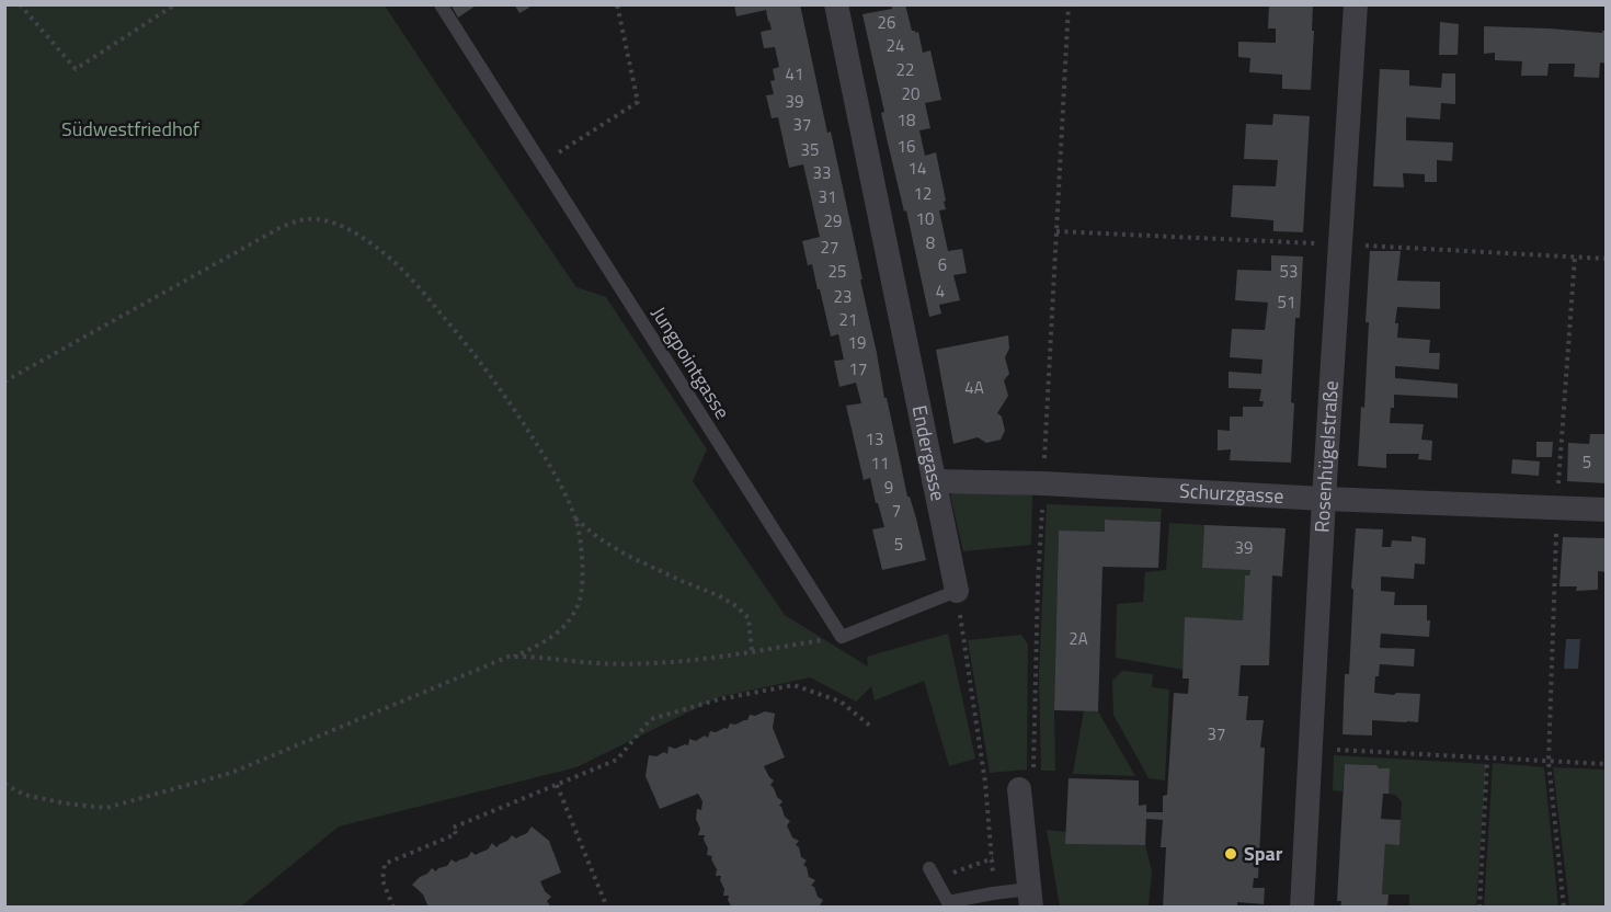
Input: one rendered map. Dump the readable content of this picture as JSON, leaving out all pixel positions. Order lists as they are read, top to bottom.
{
  "streets": {
    "street": ["Endergasse", "Rosenhügelstraße", "Schurzgasse"],
    "lane": ["Jungpointgasse"]
  },
  "crossings": [
    ["Endergasse", "Schurzgasse"],
    ["Rosenhügelstraße", "Schurzgasse"]
  ],
  "parks": ["Südwestfriedhof"],
  "places": ["Spar"],
  "house_numbers": [
    "26",
    "24",
    "22",
    "41",
    "20",
    "39",
    "18",
    "37",
    "16",
    "35",
    "14",
    "33",
    "12",
    "31",
    "10",
    "29",
    "8",
    "27",
    "6",
    "25",
    "53",
    "4",
    "23",
    "51",
    "21",
    "19",
    "17",
    "4A",
    "13",
    "5",
    "11",
    "9",
    "7",
    "5",
    "39",
    "2A",
    "37"
  ]
}
